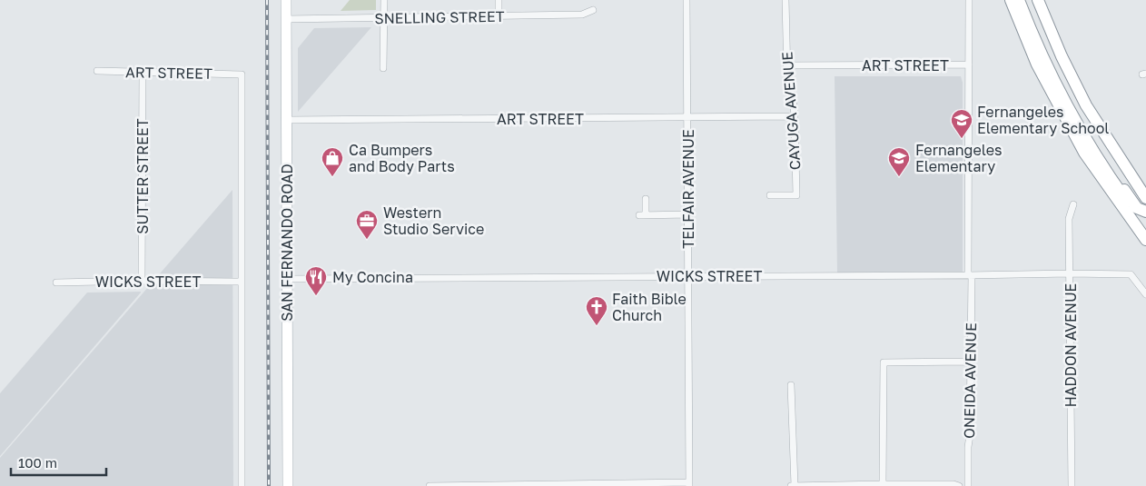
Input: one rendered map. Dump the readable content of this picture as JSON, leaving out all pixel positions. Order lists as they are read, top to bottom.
{
  "streets": {
    "main road": ["SAN FERNANDO ROAD"],
    "street": [
      "SNELLING STREET",
      "ART STREET",
      "CAYUGA AVENUE",
      "SUTTER STREET",
      "TELFAIR AVENUE",
      "WICKS STREET",
      "HADDON AVENUE",
      "ONEIDA AVENUE"
    ]
  },
  "crossings": [
    ["SNELLING STREET", "SAN FERNANDO ROAD"],
    ["ART STREET", "CAYUGA AVENUE"],
    ["ART STREET", "SUTTER STREET"],
    ["ART STREET", "TELFAIR AVENUE"],
    ["ART STREET", "SAN FERNANDO ROAD"],
    ["ART STREET", "WICKS STREET"],
    ["ART STREET", "ONEIDA AVENUE"],
    ["SUTTER STREET", "WICKS STREET"],
    ["TELFAIR AVENUE", "WICKS STREET"],
    ["SAN FERNANDO ROAD", "WICKS STREET"],
    ["WICKS STREET", "HADDON AVENUE"],
    ["WICKS STREET", "ONEIDA AVENUE"]
  ],
  "places": {
    "school or university": ["Fernangeles Elementary School", "Fernangeles Elementary"],
    "shop": ["Ca Bumpers and Body Parts"],
    "office": ["Western Studio Service"],
    "restaurant": ["My Concina"],
    "church": ["Faith Bible Church"]
  },
  "scale_bar": "100 m"
}
